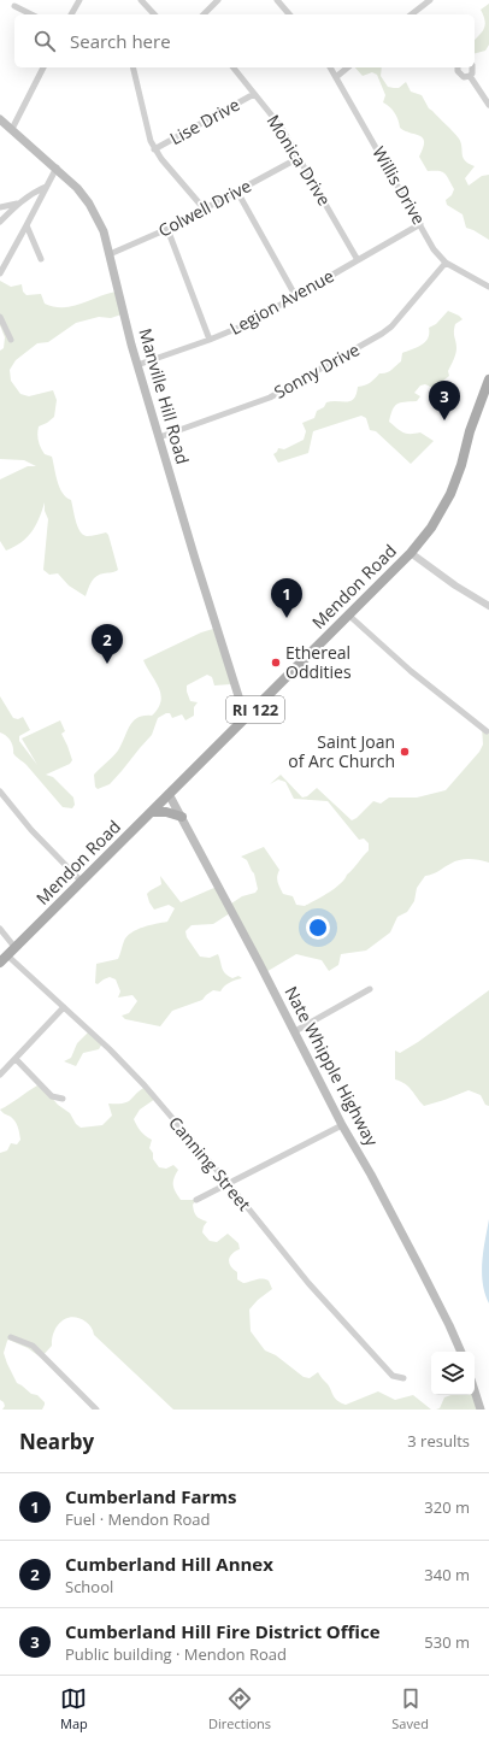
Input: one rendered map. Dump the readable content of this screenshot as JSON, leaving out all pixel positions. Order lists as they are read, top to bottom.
{
  "streets": {
    "main road": [
      "Manville Hill Road",
      "Mendon Road",
      "RI 122",
      "Nate Whipple Highway"
    ],
    "street": [
      "Lise Drive",
      "Monica Drive",
      "Willis Drive",
      "Colwell Drive",
      "Legion Avenue",
      "Sonny Drive",
      "Canning Street"
    ]
  },
  "crossings": [
    ["Lise Drive", "Monica Drive"],
    ["Monica Drive", "Colwell Drive"],
    ["Monica Drive", "Legion Avenue"],
    ["Willis Drive", "Legion Avenue"],
    ["Willis Drive", "Sonny Drive"],
    ["Colwell Drive", "Manville Hill Road"],
    ["Legion Avenue", "Manville Hill Road"],
    ["Sonny Drive", "Manville Hill Road"],
    ["Manville Hill Road", "Mendon Road"],
    ["Mendon Road", "Nate Whipple Highway"],
    ["Mendon Road", "Canning Street"]
  ],
  "places": ["Ethereal Oddities", "Saint Joan of Arc Church"],
  "page": {
    "search": "Search here",
    "pins": ["3", "1", "2"],
    "heading": ["Nearby", "3 results"],
    "list": [
      {
        "mark": "1",
        "name": "Cumberland Farms",
        "note": "Fuel · Mendon Road",
        "value": "320 m"
      },
      {
        "mark": "2",
        "name": "Cumberland Hill Annex",
        "note": "School",
        "value": "340 m"
      },
      {
        "mark": "3",
        "name": "Cumberland Hill Fire District Office",
        "note": "Public building · Mendon Road",
        "value": "530 m"
      }
    ],
    "nav": ["Map", "Directions", "Saved"]
  }
}
